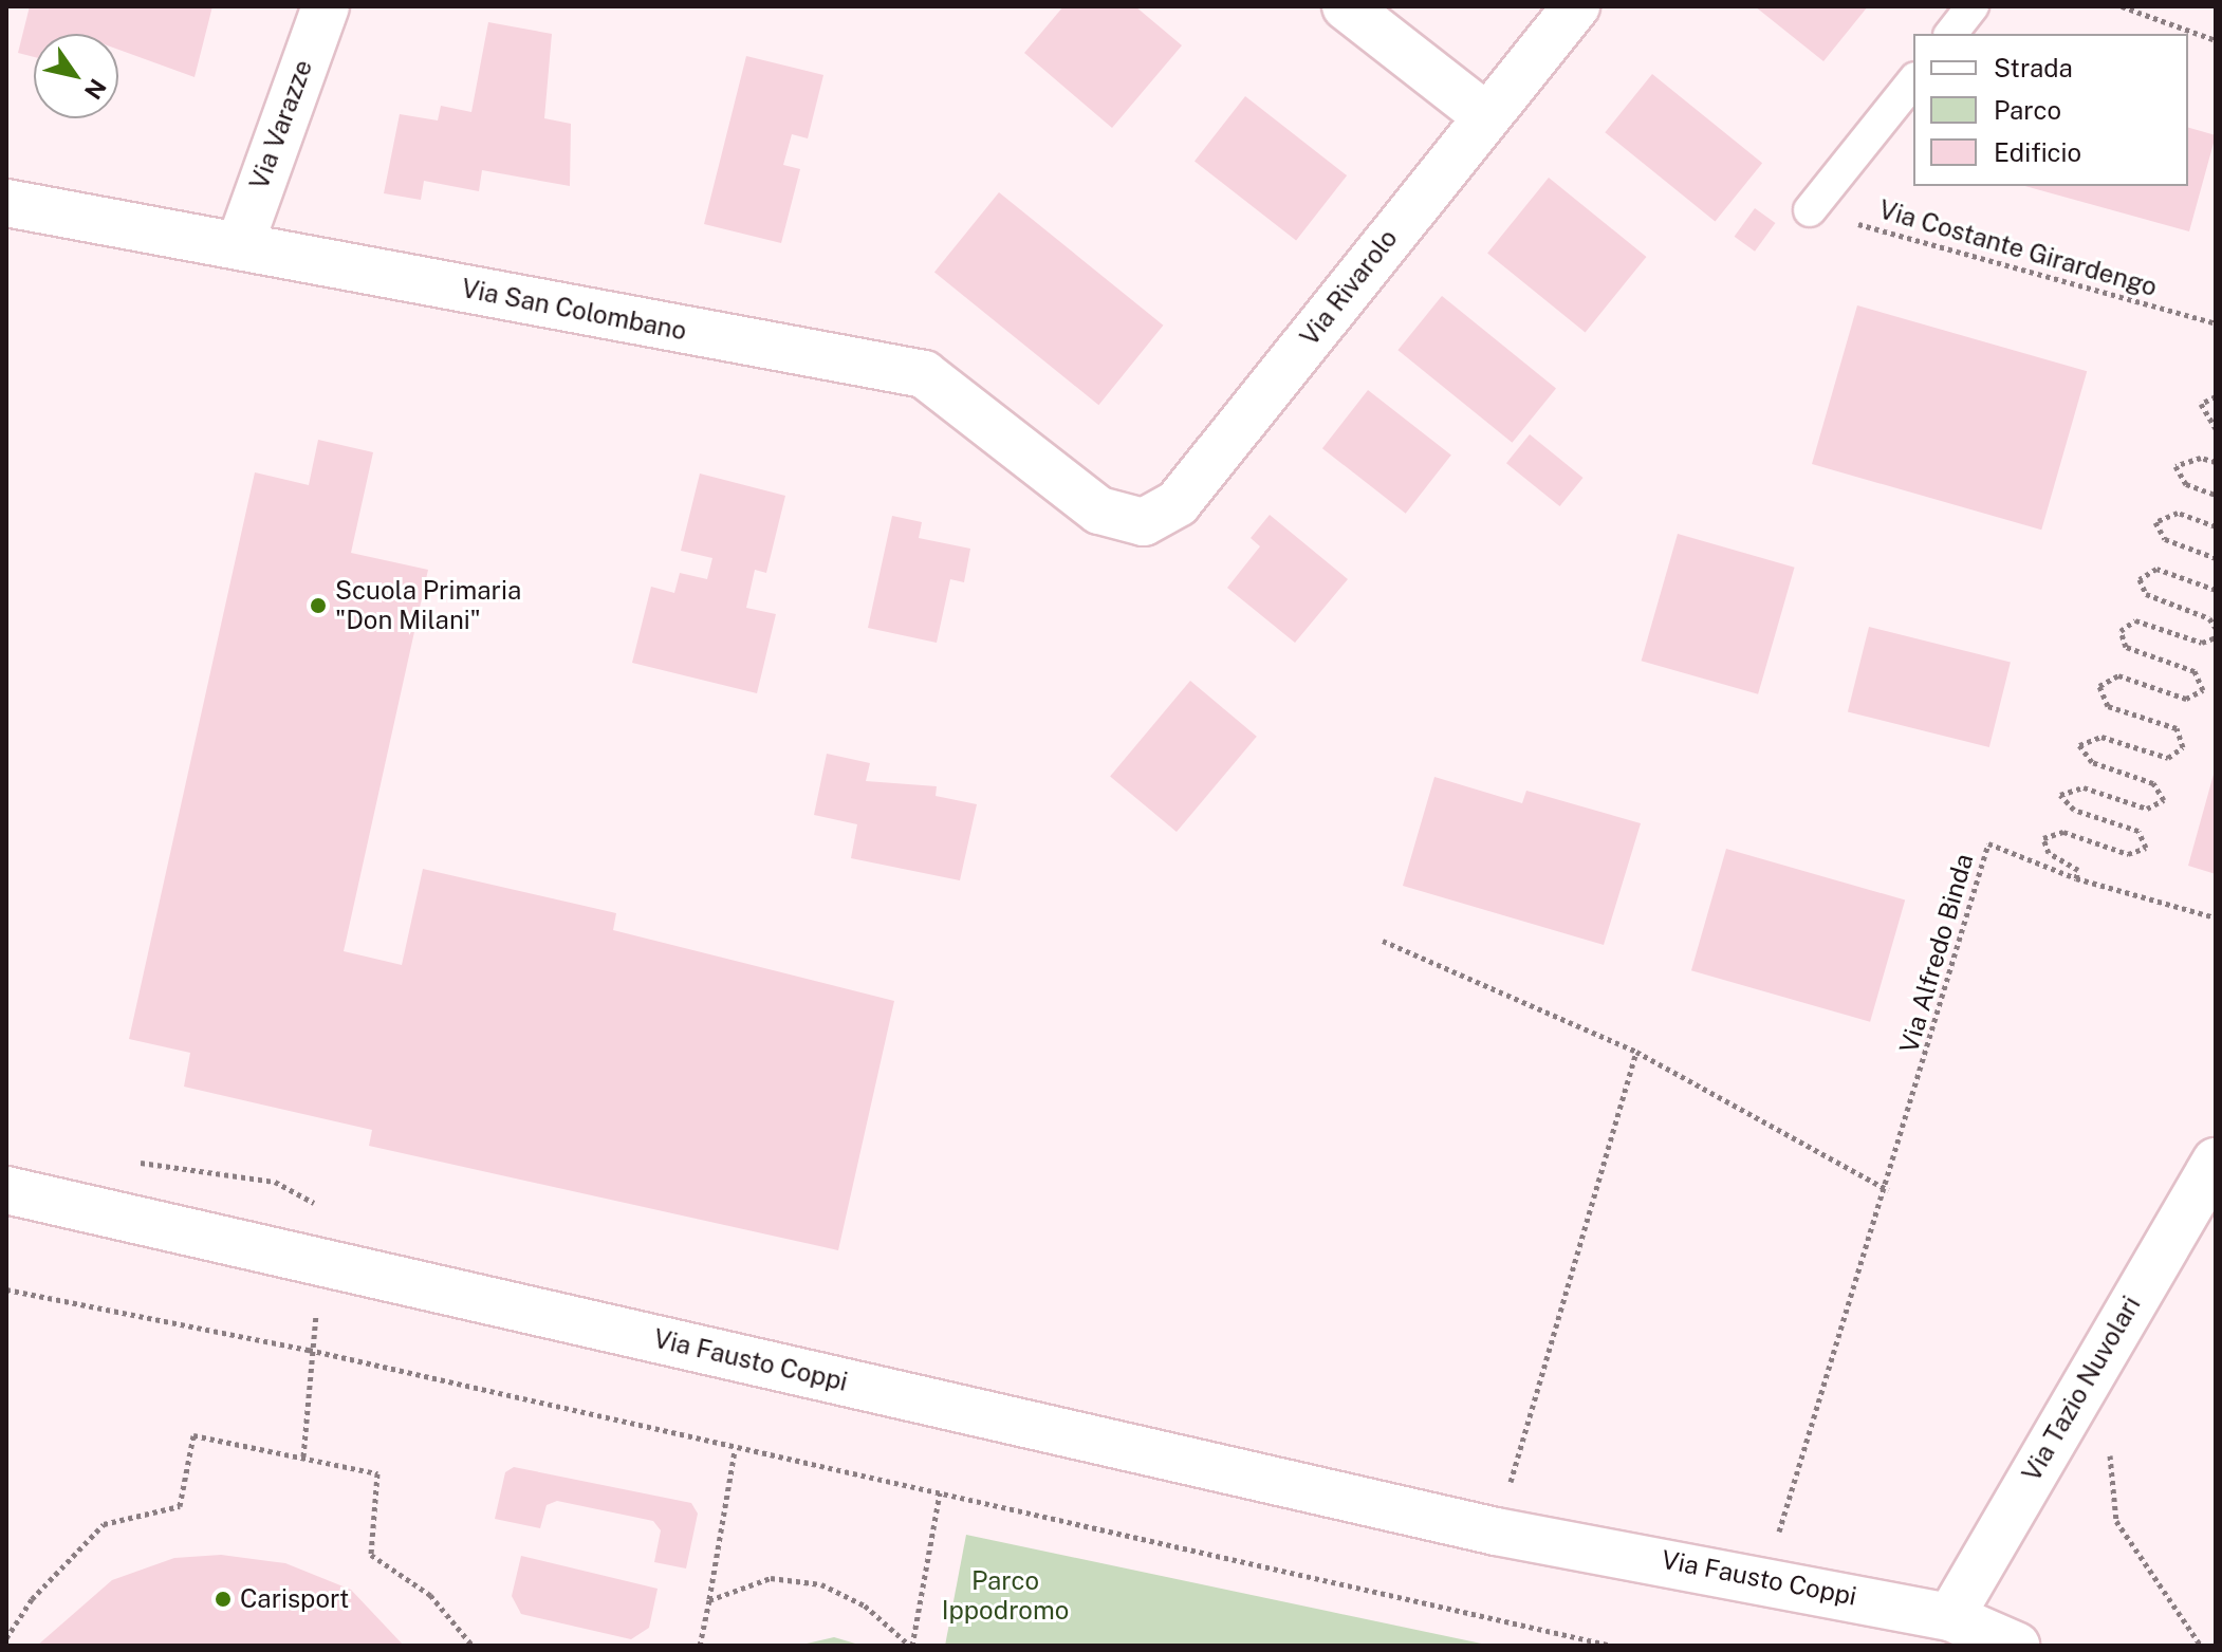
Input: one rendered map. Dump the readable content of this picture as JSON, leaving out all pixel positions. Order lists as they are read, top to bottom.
{
  "streets": {
    "street": [
      "Via Varazze",
      "Via Rivarolo",
      "Via San Colombano",
      "Via Fausto Coppi",
      "Via Tazio Nuvolari"
    ],
    "path": ["Via Costante Girardengo", "Via Alfredo Binda"]
  },
  "crossings": [
    ["Via Varazze", "Via San Colombano"],
    ["Via Rivarolo", "Via San Colombano"],
    ["Via Fausto Coppi", "Via Tazio Nuvolari"]
  ],
  "parks": ["Parco Ippodromo"],
  "places": ["Scuola Primaria \"Don Milani\"", "Carisport"],
  "legend": ["Strada", "Parco", "Edificio"],
  "north": "bottom right"
}
